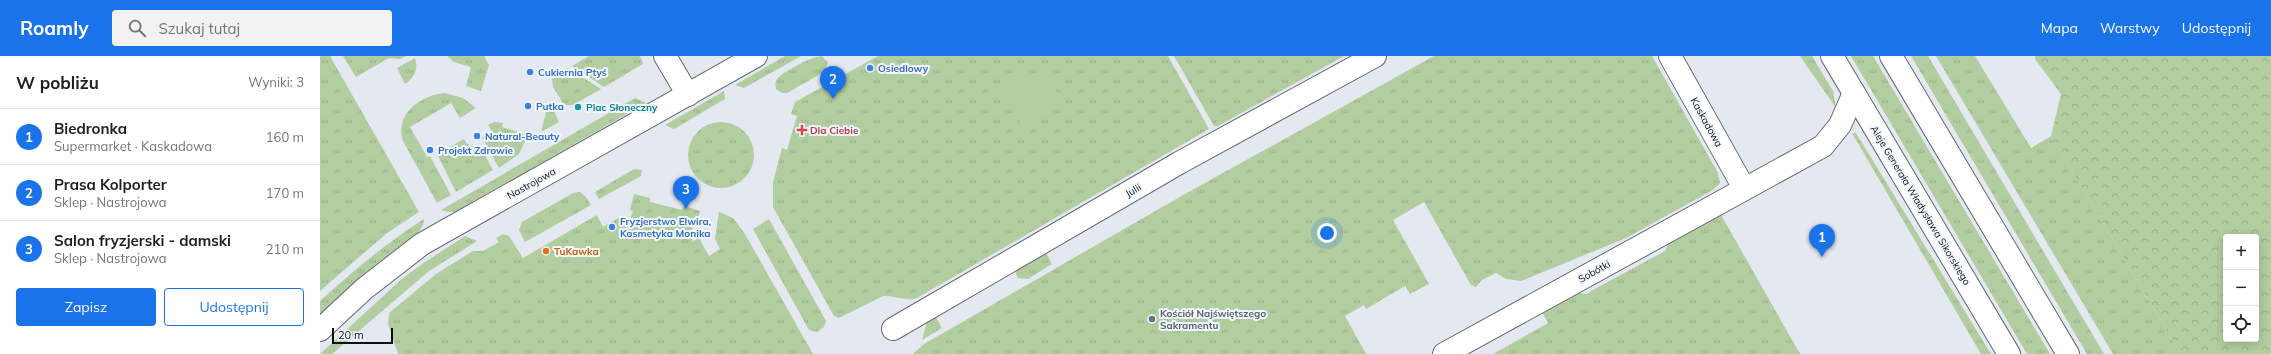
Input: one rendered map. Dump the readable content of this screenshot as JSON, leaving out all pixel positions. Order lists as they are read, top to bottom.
{
  "streets": {
    "street": [
      "Kaskadowa",
      "Nastrojowa",
      "Julii",
      "Aleje Generała Władysława Sikorskiego",
      "Sobótki"
    ]
  },
  "crossings": [
    ["Kaskadowa", "Sobótki"],
    ["Aleje Generała Władysława Sikorskiego", "Sobótki"]
  ],
  "places": {
    "other": [
      "Osiedlowy",
      "Cukiernia Ptyś",
      "Putka",
      "Plac Słoneczny",
      "Natural-Beauty",
      "Projekt Zdrowie",
      "Fryzjerstwo Elwira, Kosmetyka Monika",
      "TuKawka",
      "Kościół Najświętszego Sakramentu"
    ],
    "health": ["Dla Ciebie"]
  },
  "scale_bar": "20 m",
  "page": {
    "header": "Roamly",
    "search": "Szukaj tutaj",
    "nav": ["Mapa", "Warstwy", "Udostępnij"],
    "heading": ["W pobliżu", "Wyniki: 3"],
    "pins": ["2", "3", "1"],
    "list": [
      {
        "mark": "1",
        "name": "Biedronka",
        "note": "Supermarket · Kaskadowa",
        "value": "160 m"
      },
      {
        "mark": "2",
        "name": "Prasa Kolporter",
        "note": "Sklep · Nastrojowa",
        "value": "170 m"
      },
      {
        "mark": "3",
        "name": "Salon fryzjerski - damski",
        "note": "Sklep · Nastrojowa",
        "value": "210 m"
      }
    ],
    "map_buttons": ["+", "−"],
    "buttons": ["Zapisz", "Udostępnij"],
    "scale": "20 m"
  }
}
